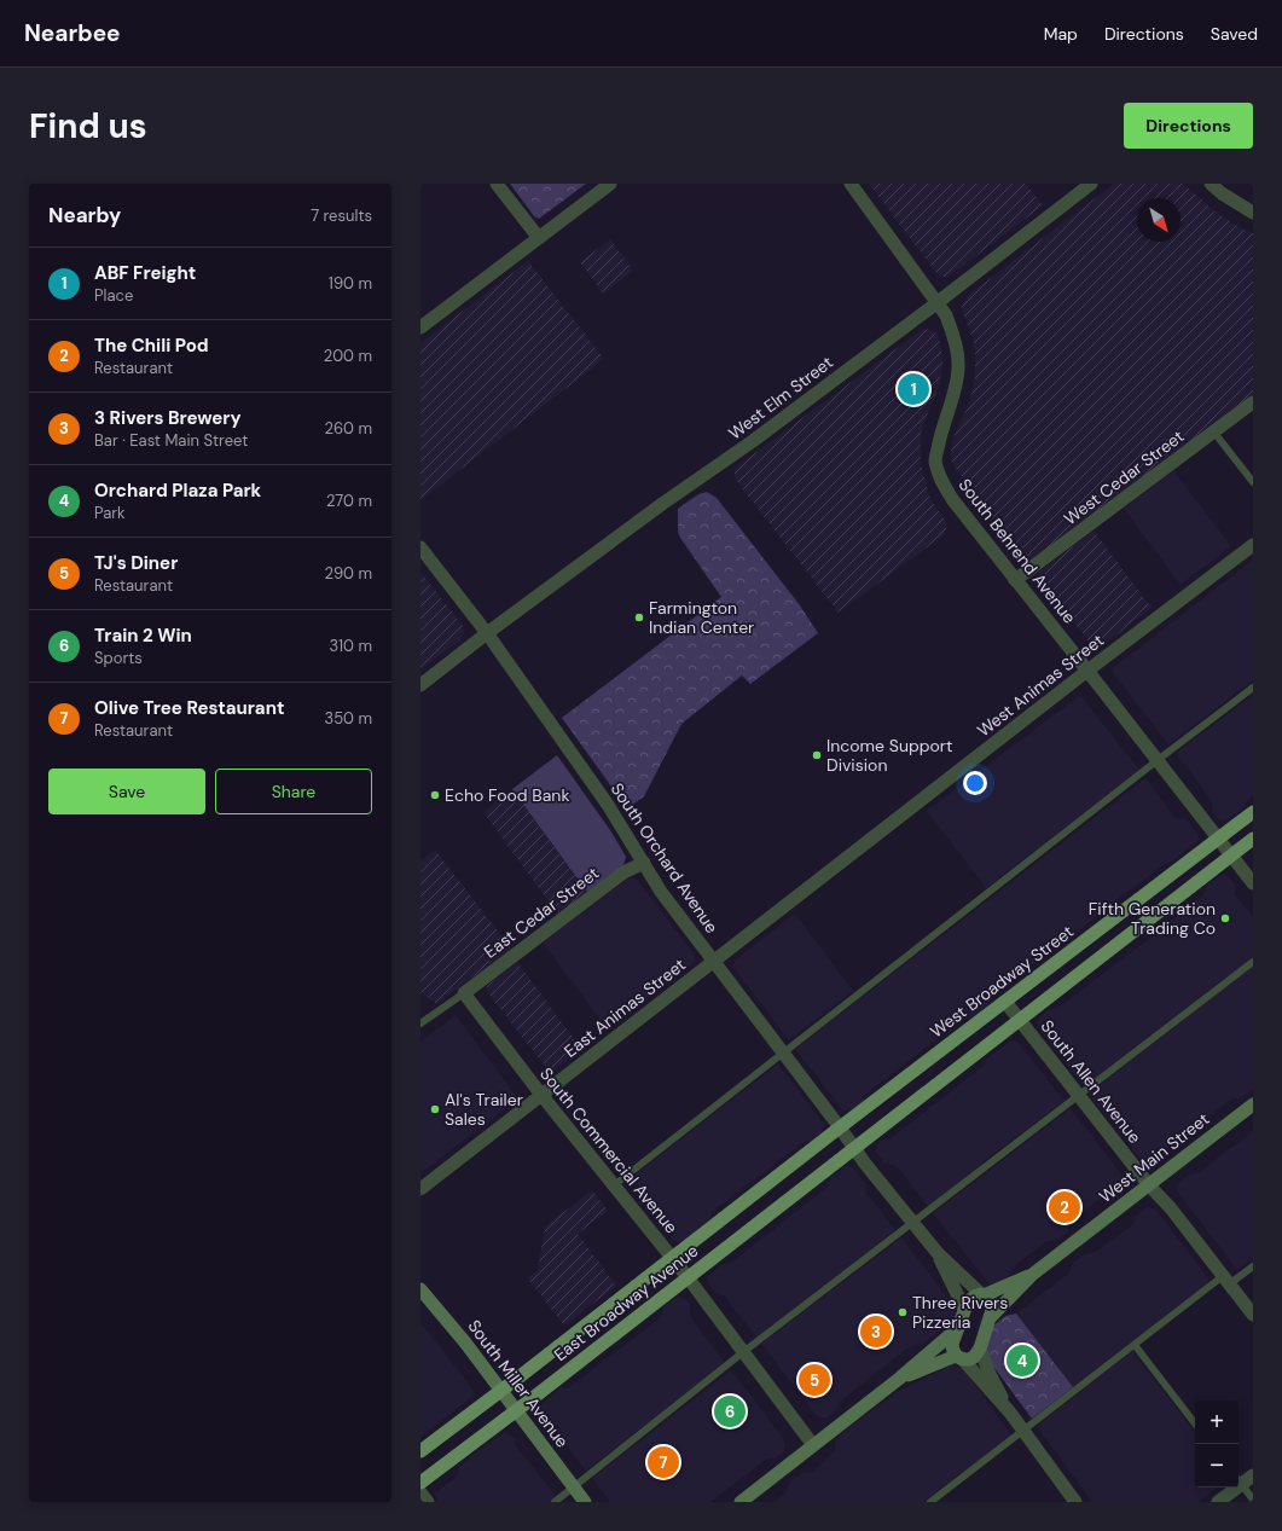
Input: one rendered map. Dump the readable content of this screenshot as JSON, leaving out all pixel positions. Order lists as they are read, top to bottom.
{
  "streets": {
    "main road": [
      "West Broadway Street",
      "West Main Street",
      "East Broadway Avenue",
      "South Miller Avenue"
    ],
    "street": [
      "West Elm Street",
      "West Cedar Street",
      "South Behrend Avenue",
      "West Animas Street",
      "South Orchard Avenue",
      "East Cedar Street",
      "East Animas Street",
      "South Allen Avenue",
      "South Commercial Avenue"
    ]
  },
  "crossings": [
    ["West Elm Street", "South Behrend Avenue"],
    ["West Elm Street", "South Orchard Avenue"],
    ["West Cedar Street", "South Behrend Avenue"],
    ["South Behrend Avenue", "West Animas Street"],
    ["South Behrend Avenue", "West Broadway Street"],
    ["West Animas Street", "South Orchard Avenue"],
    ["West Animas Street", "East Animas Street"],
    ["South Orchard Avenue", "East Cedar Street"],
    ["South Orchard Avenue", "West Broadway Street"],
    ["South Orchard Avenue", "East Animas Street"],
    ["South Orchard Avenue", "West Main Street"],
    ["South Orchard Avenue", "East Broadway Avenue"],
    ["East Cedar Street", "South Commercial Avenue"],
    ["West Broadway Street", "South Allen Avenue"],
    ["West Broadway Street", "East Broadway Avenue"],
    ["East Animas Street", "South Commercial Avenue"],
    ["South Allen Avenue", "West Main Street"],
    ["South Commercial Avenue", "East Broadway Avenue"],
    ["East Broadway Avenue", "South Miller Avenue"]
  ],
  "places": [
    "Farmington Indian Center",
    "Income Support Division",
    "Echo Food Bank",
    "Fifth Generation Trading Co",
    "Al's Trailer Sales",
    "Three Rivers Pizzeria"
  ],
  "north": "bottom right",
  "page": {
    "header": "Nearbee",
    "nav": ["Map", "Directions", "Saved"],
    "buttons": [
      "Directions",
      ["Save", "Share"]
    ],
    "title": "Find us",
    "heading": ["Nearby", "7 results"],
    "list": [
      {
        "mark": "1",
        "name": "ABF Freight",
        "note": "Place",
        "value": "190 m"
      },
      {
        "mark": "2",
        "name": "The Chili Pod",
        "note": "Restaurant",
        "value": "200 m"
      },
      {
        "mark": "3",
        "name": "3 Rivers Brewery",
        "note": "Bar · East Main Street",
        "value": "260 m"
      },
      {
        "mark": "4",
        "name": "Orchard Plaza Park",
        "note": "Park",
        "value": "270 m"
      },
      {
        "mark": "5",
        "name": "TJ's Diner",
        "note": "Restaurant",
        "value": "290 m"
      },
      {
        "mark": "6",
        "name": "Train 2 Win",
        "note": "Sports",
        "value": "310 m"
      },
      {
        "mark": "7",
        "name": "Olive Tree Restaurant",
        "note": "Restaurant",
        "value": "350 m"
      }
    ],
    "pins": [
      "1",
      "2",
      "3",
      "4",
      "5",
      "6",
      "7"
    ],
    "map_buttons": ["+", "−"]
  }
}
